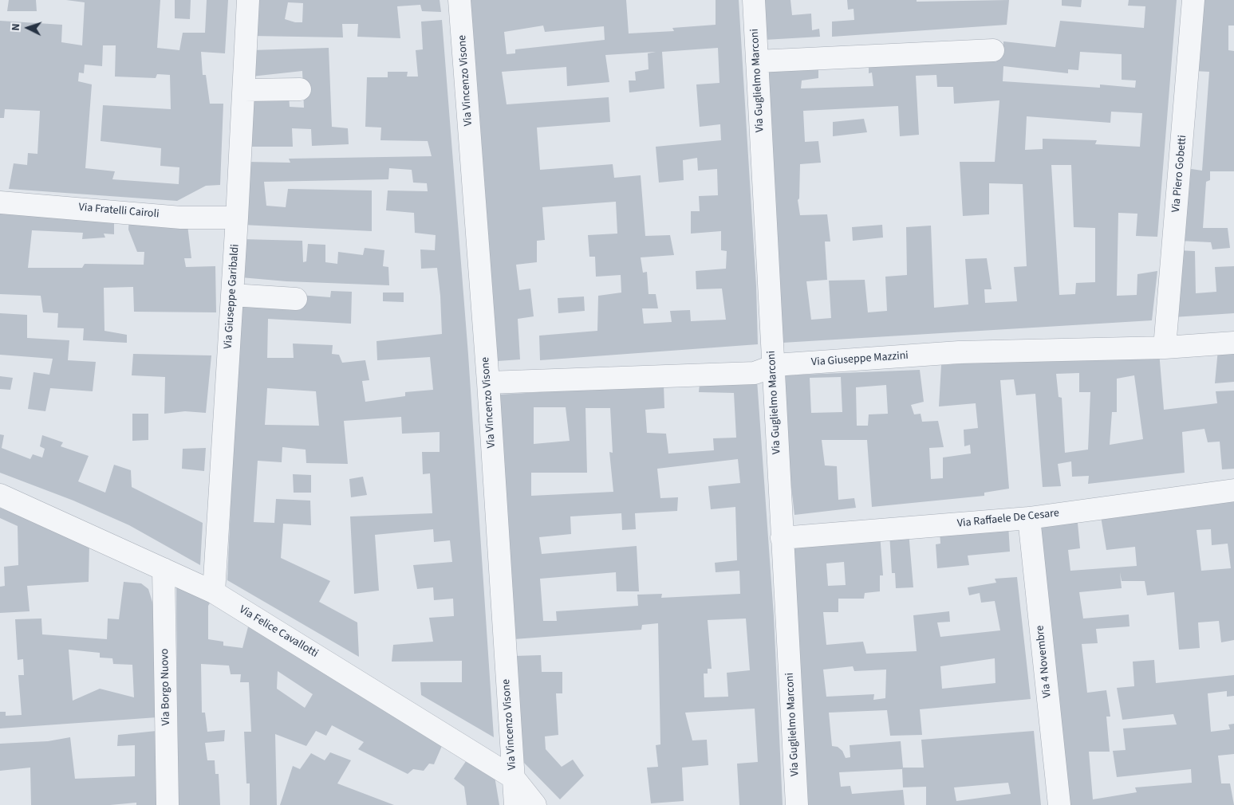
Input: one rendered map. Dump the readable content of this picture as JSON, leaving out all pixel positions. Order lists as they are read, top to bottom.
{
  "streets": {
    "street": [
      "Via Vincenzo Visone",
      "Via Guglielmo Marconi",
      "Via Piero Gobetti",
      "Via Fratelli Cairoli",
      "Via Giuseppe Garibaldi",
      "Via Giuseppe Mazzini",
      "Via Raffaele De Cesare",
      "Via Felice Cavallotti",
      "Via 4 Novembre",
      "Via Borgo Nuovo"
    ]
  },
  "crossings": [
    ["Via Vincenzo Visone", "Via Giuseppe Mazzini"],
    ["Via Vincenzo Visone", "Via Felice Cavallotti"],
    ["Via Guglielmo Marconi", "Via Giuseppe Mazzini"],
    ["Via Guglielmo Marconi", "Via Raffaele De Cesare"],
    ["Via Piero Gobetti", "Via Giuseppe Mazzini"],
    ["Via Fratelli Cairoli", "Via Giuseppe Garibaldi"],
    ["Via Giuseppe Garibaldi", "Via Felice Cavallotti"],
    ["Via Raffaele De Cesare", "Via 4 Novembre"],
    ["Via Felice Cavallotti", "Via Borgo Nuovo"]
  ],
  "north": "left"
}
